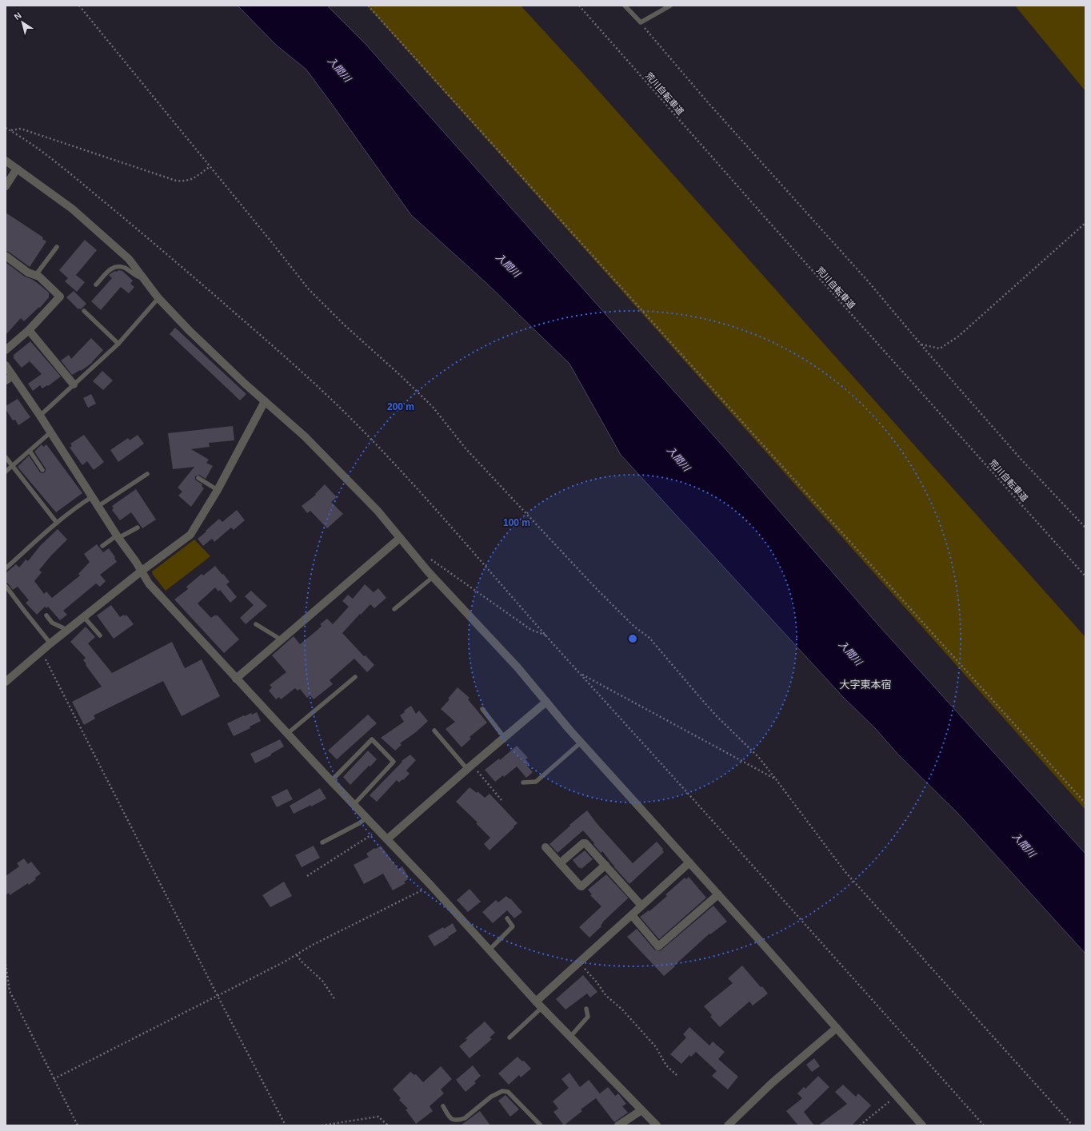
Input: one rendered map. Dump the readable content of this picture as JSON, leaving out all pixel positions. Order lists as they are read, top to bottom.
{
  "streets": {
    "path": ["荒川自転車道"]
  },
  "districts": ["大字東本宿"],
  "water": ["入間川"],
  "north": "top left",
  "rings": ["200 m", "100 m"]
}
